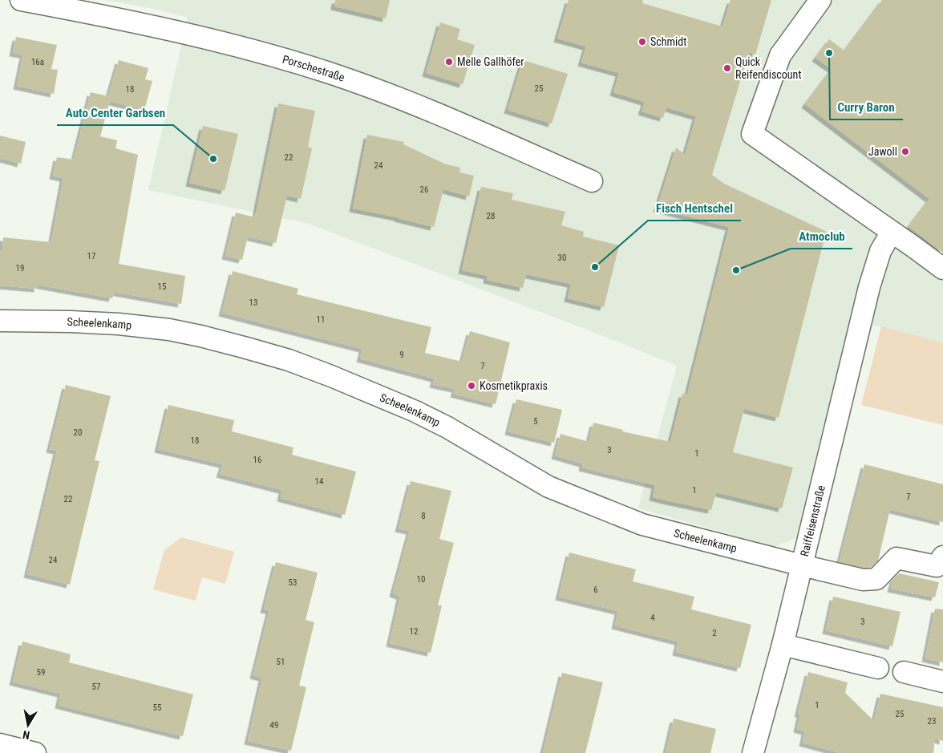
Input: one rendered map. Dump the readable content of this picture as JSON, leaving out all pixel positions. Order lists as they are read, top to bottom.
{
  "streets": {
    "street": ["Porschestraße", "Scheelenkamp", "Raiffeisenstraße"]
  },
  "crossings": [
    ["Scheelenkamp", "Raiffeisenstraße"]
  ],
  "places": [
    "Schmidt",
    "Curry Baron",
    "Melle Gallhöfer",
    "Quick Reifendiscount",
    "Jawoll",
    "Auto Center Garbsen",
    "Fisch Hentschel",
    "Atmoclub",
    "Kosmetikpraxis"
  ],
  "house_numbers": [
    "16a",
    "25",
    "18",
    "22",
    "24",
    "26",
    "28",
    "17",
    "30",
    "19",
    "15",
    "13",
    "11",
    "9",
    "7",
    "5",
    "20",
    "18",
    "3",
    "1",
    "16",
    "14",
    "1",
    "7",
    "22",
    "8",
    "24",
    "10",
    "53",
    "6",
    "4",
    "3",
    "12",
    "2",
    "51",
    "59",
    "57",
    "1",
    "55",
    "25",
    "23",
    "49"
  ],
  "north": "bottom"
}
